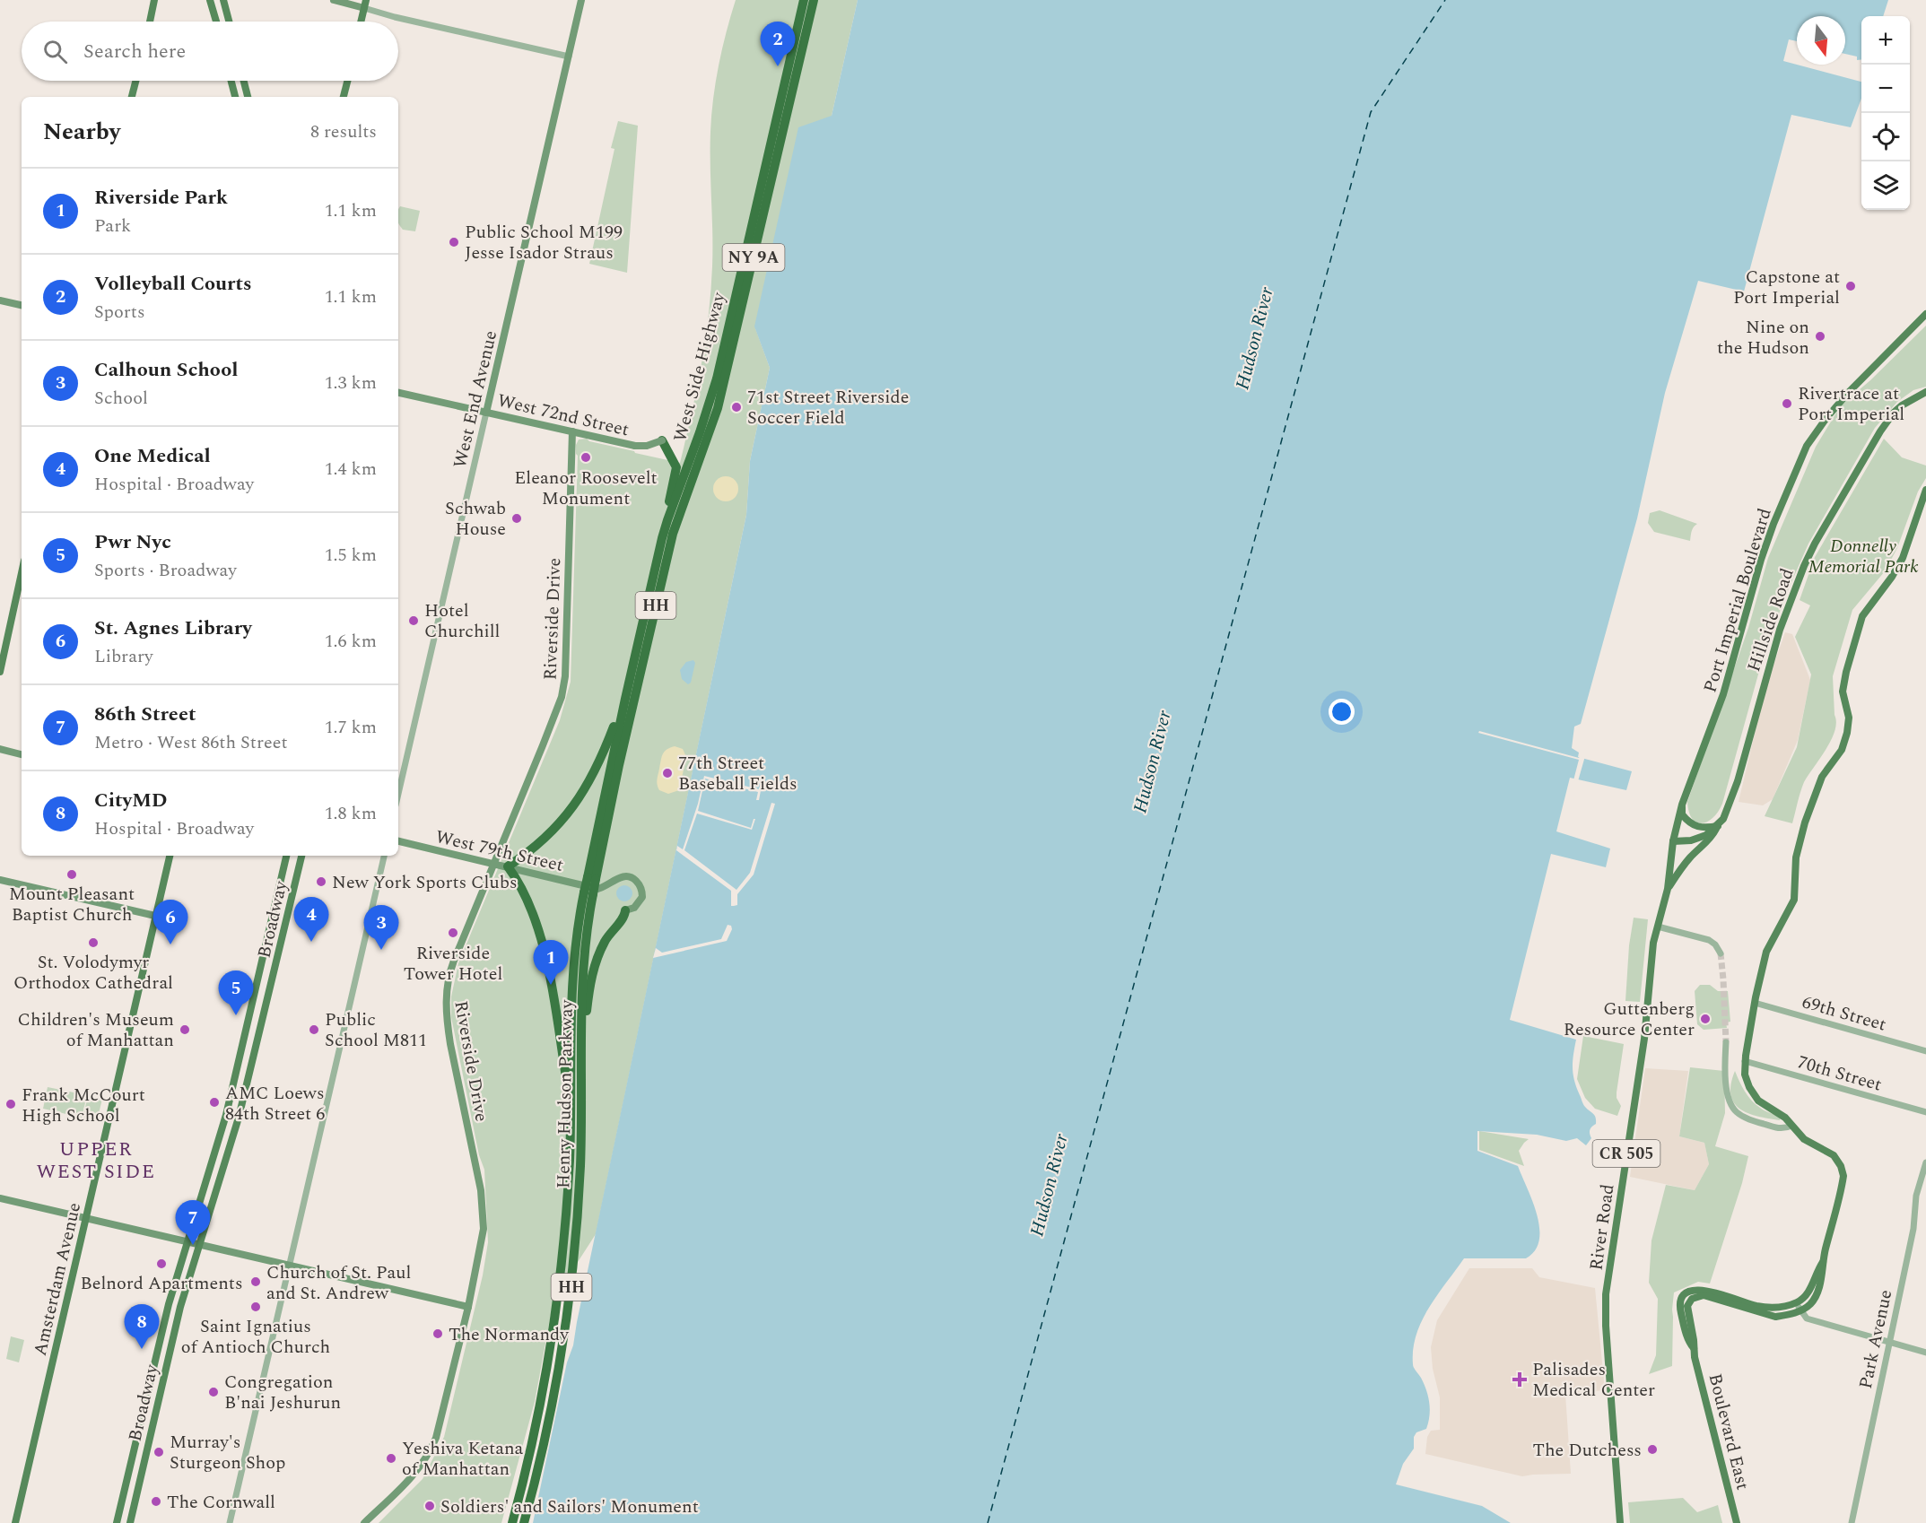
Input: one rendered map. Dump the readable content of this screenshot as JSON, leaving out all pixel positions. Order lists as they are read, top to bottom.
{
  "streets": {
    "highway": [
      "NY 9A",
      "West Side Highway",
      "HH",
      "Henry Hudson Parkway"
    ],
    "main road": [
      "West End Avenue",
      "West 72nd Street",
      "Port Imperial Boulevard",
      "Riverside Drive",
      "Hillside Road",
      "West 79th Street",
      "Broadway",
      "CR 505",
      "River Road",
      "Amsterdam Avenue",
      "Boulevard East"
    ],
    "street": ["69th Street", "70th Street", "Park Avenue"]
  },
  "crossings": [
    ["West Side Highway", "Henry Hudson Parkway"],
    ["West End Avenue", "West 72nd Street"],
    ["West 72nd Street", "Riverside Drive"],
    ["Port Imperial Boulevard", "River Road"],
    ["Riverside Drive", "West 79th Street"],
    ["Hillside Road", "CR 505"],
    ["West 79th Street", "Henry Hudson Parkway"],
    ["CR 505", "River Road"]
  ],
  "districts": ["UPPER WEST SIDE"],
  "water": ["Hudson River"],
  "parks": ["Donnelly Memorial Park"],
  "places": {
    "other": [
      "Public School M199 Jesse Isador Straus",
      "Capstone at Port Imperial",
      "Nine on the Hudson",
      "Rivertrace at Port Imperial",
      "71st Street Riverside Soccer Field",
      "Eleanor Roosevelt Monument",
      "Schwab House",
      "Hotel Churchill",
      "77th Street Baseball Fields",
      "Mount Pleasant Baptist Church",
      "New York Sports Clubs",
      "Riverside Tower Hotel",
      "St. Volodymyr Orthodox Cathedral",
      "Guttenberg Resource Center",
      "Children's Museum of Manhattan",
      "Public School M811",
      "AMC Loews 84th Street 6",
      "Frank McCourt High School",
      "Belnord Apartments",
      "Church of St. Paul and St. Andrew",
      "Saint Ignatius of Antioch Church",
      "The Normandy",
      "Congregation B'nai Jeshurun",
      "The Dutchess",
      "Murray's Sturgeon Shop",
      "Yeshiva Ketana of Manhattan",
      "The Cornwall",
      "Soldiers' and Sailors' Monument"
    ],
    "health": ["Palisades Medical Center"]
  },
  "north": "bottom",
  "page": {
    "map_buttons": ["+", "−"],
    "pins": [
      "2",
      "4",
      "6",
      "3",
      "1",
      "5",
      "7",
      "8"
    ],
    "search": "Search here",
    "heading": ["Nearby", "8 results"],
    "list": [
      {
        "mark": "1",
        "name": "Riverside Park",
        "note": "Park",
        "value": "1.1 km"
      },
      {
        "mark": "2",
        "name": "Volleyball Courts",
        "note": "Sports",
        "value": "1.1 km"
      },
      {
        "mark": "3",
        "name": "Calhoun School",
        "note": "School",
        "value": "1.3 km"
      },
      {
        "mark": "4",
        "name": "One Medical",
        "note": "Hospital · Broadway",
        "value": "1.4 km"
      },
      {
        "mark": "5",
        "name": "Pwr Nyc",
        "note": "Sports · Broadway",
        "value": "1.5 km"
      },
      {
        "mark": "6",
        "name": "St. Agnes Library",
        "note": "Library",
        "value": "1.6 km"
      },
      {
        "mark": "7",
        "name": "86th Street",
        "note": "Metro · West 86th Street",
        "value": "1.7 km"
      },
      {
        "mark": "8",
        "name": "CityMD",
        "note": "Hospital · Broadway",
        "value": "1.8 km"
      }
    ]
  }
}
